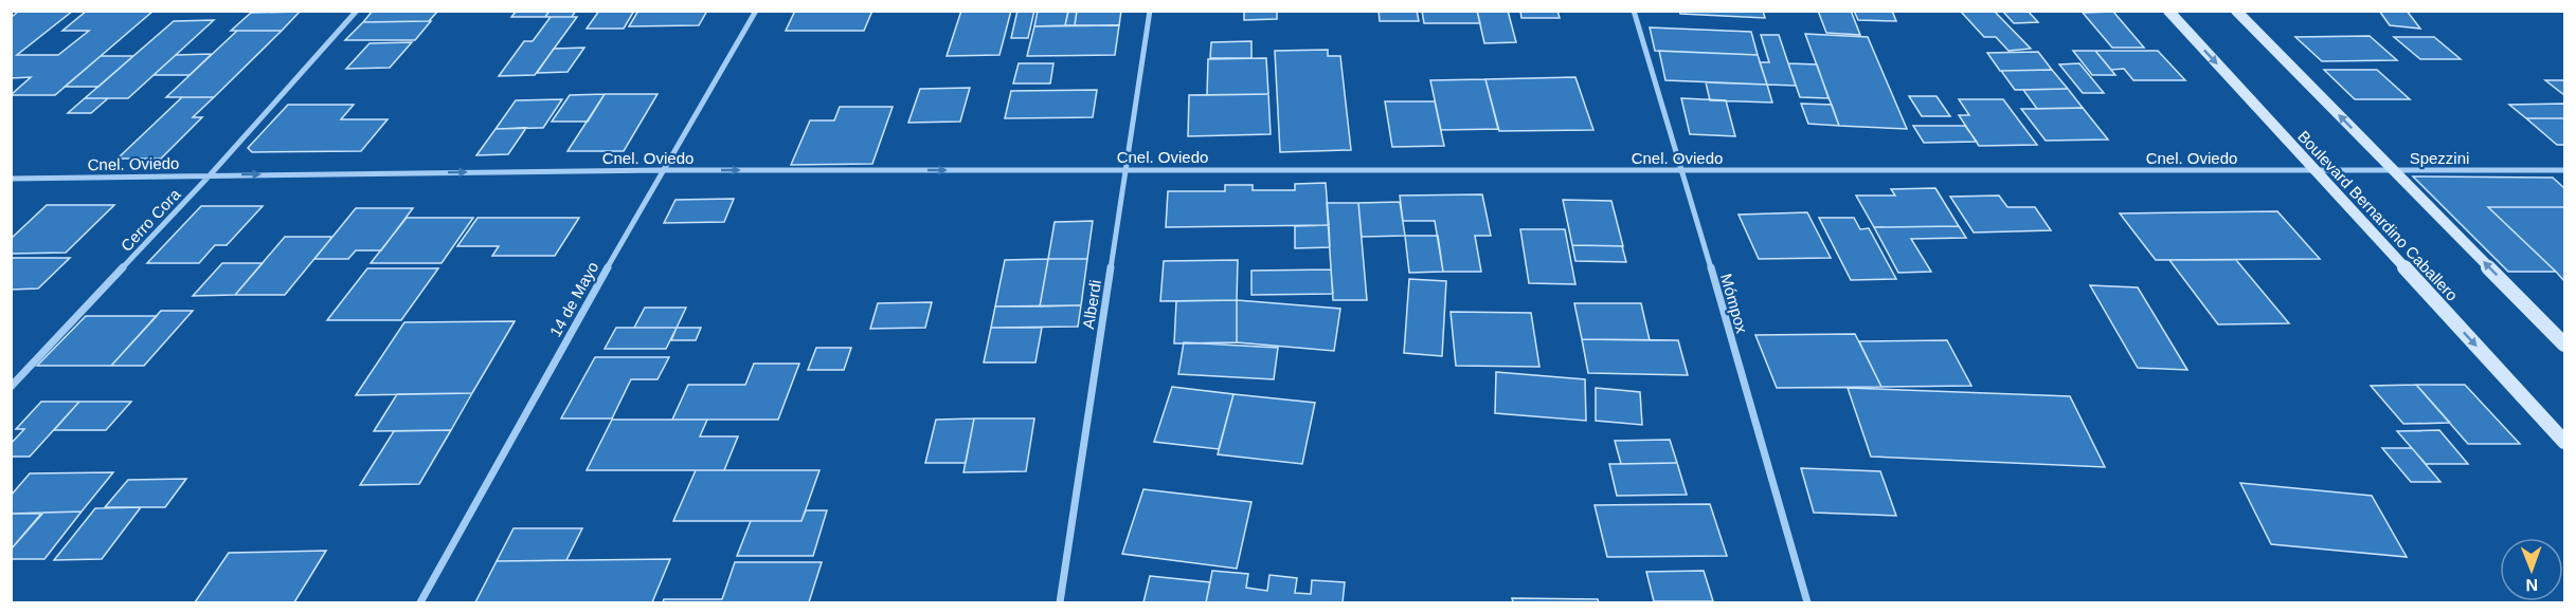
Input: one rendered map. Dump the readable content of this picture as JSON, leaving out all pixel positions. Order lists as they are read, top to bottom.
{
  "streets": {
    "main road": ["Boulevard Bernardino Caballero"],
    "street": [
      "Cnel. Oviedo",
      "Spezzini",
      "Cerro Cora",
      "14 de Mayo",
      "Mómpox",
      "Alberdi"
    ]
  },
  "crossings": [
    ["Cnel. Oviedo", "Spezzini"],
    ["Cnel. Oviedo", "Boulevard Bernardino Caballero"],
    ["Cnel. Oviedo", "Cerro Cora"],
    ["Cnel. Oviedo", "14 de Mayo"],
    ["Cnel. Oviedo", "Mómpox"],
    ["Cnel. Oviedo", "Alberdi"],
    ["Spezzini", "Boulevard Bernardino Caballero"]
  ],
  "one_way": ["Cnel. Oviedo"],
  "north": "bottom"
}
